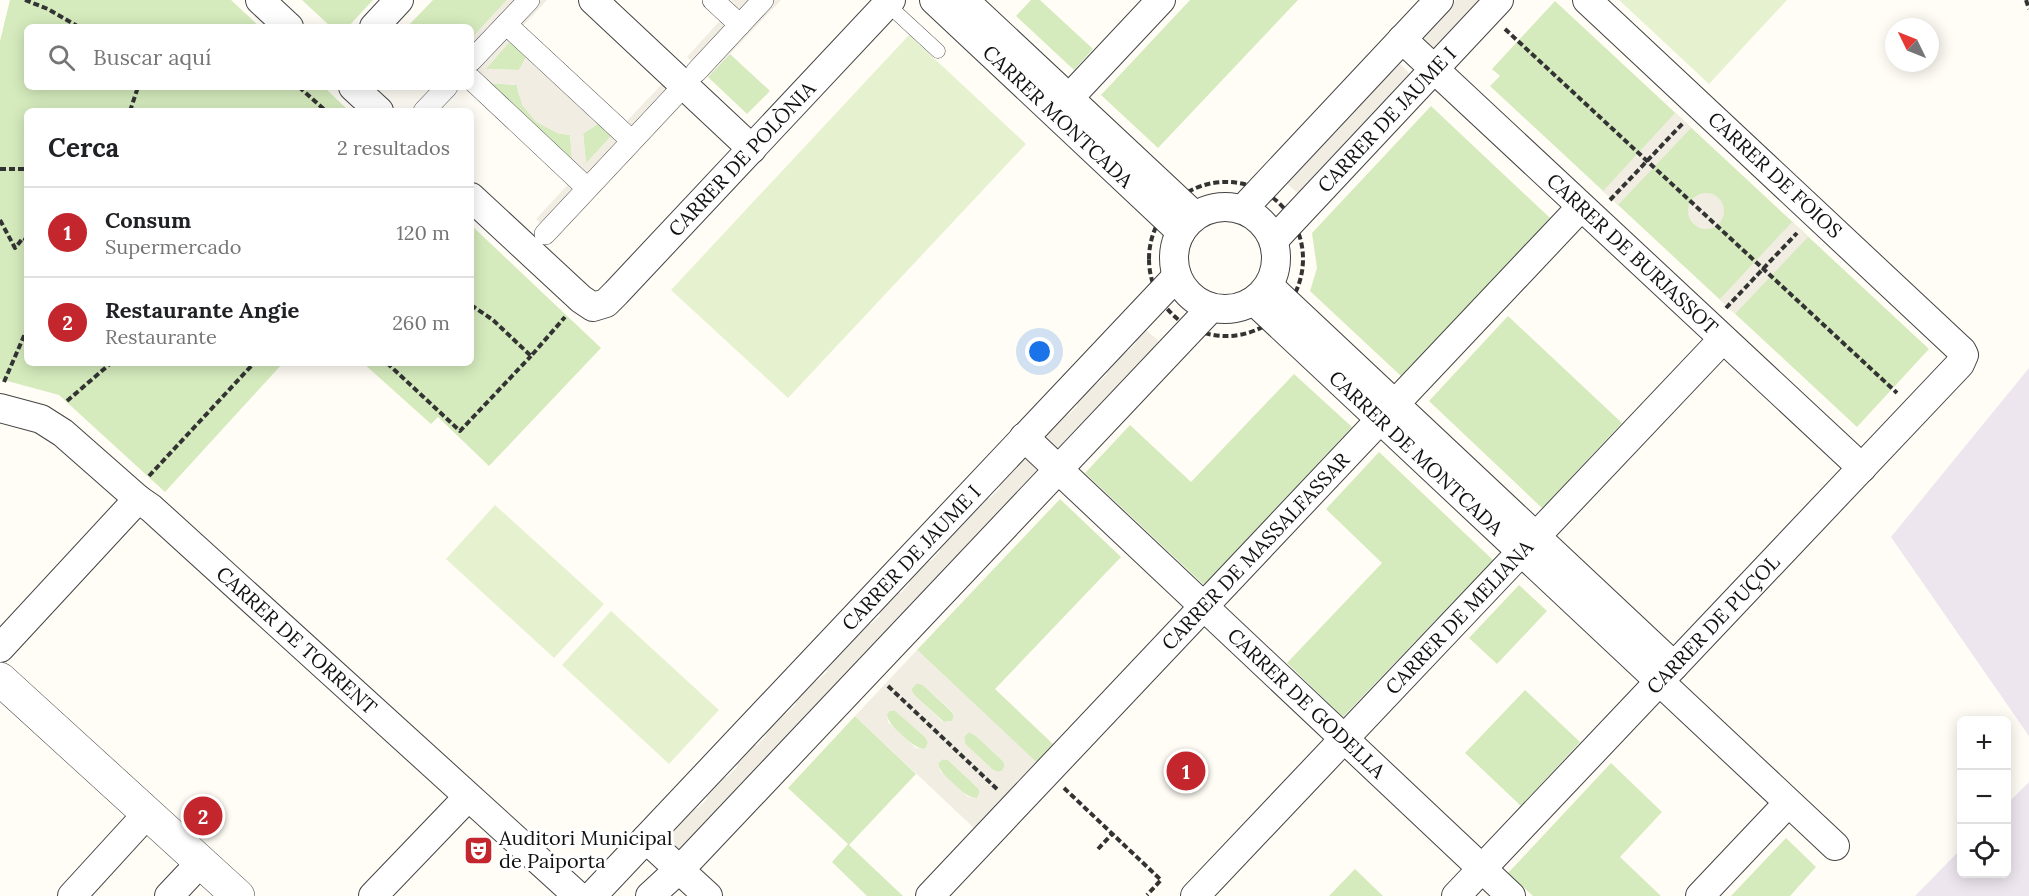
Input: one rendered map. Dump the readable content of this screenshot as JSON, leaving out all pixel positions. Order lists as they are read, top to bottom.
{
  "streets": {
    "street": [
      "CARRER MONTCADA",
      "CARRER DE JAUME I",
      "CARRER DE POLÒNIA",
      "CARRER DE FOIOS",
      "CARRER DE BURJASSOT",
      "CARRER DE MONTCADA",
      "CARRER DE MASSALFASSAR",
      "CARRER DE MELIANA",
      "CARRER DE PUÇOL",
      "CARRER DE TORRENT",
      "CARRER DE GODELLA"
    ]
  },
  "crossings": [
    ["CARRER DE JAUME I", "CARRER DE BURJASSOT"],
    ["CARRER DE JAUME I", "CARRER DE GODELLA"],
    ["CARRER DE FOIOS", "CARRER DE PUÇOL"],
    ["CARRER DE BURJASSOT", "CARRER DE MASSALFASSAR"],
    ["CARRER DE BURJASSOT", "CARRER DE MELIANA"],
    ["CARRER DE BURJASSOT", "CARRER DE PUÇOL"],
    ["CARRER DE MONTCADA", "CARRER DE MASSALFASSAR"],
    ["CARRER DE MONTCADA", "CARRER DE MELIANA"],
    ["CARRER DE MONTCADA", "CARRER DE PUÇOL"],
    ["CARRER DE MASSALFASSAR", "CARRER DE GODELLA"],
    ["CARRER DE MELIANA", "CARRER DE GODELLA"],
    ["CARRER DE PUÇOL", "CARRER DE GODELLA"]
  ],
  "places": {
    "theatre": ["Auditori Municipal de Paiporta"]
  },
  "north": "top left",
  "page": {
    "search": "Buscar aquí",
    "heading": ["Cerca", "2 resultados"],
    "list": [
      {
        "mark": "1",
        "name": "Consum",
        "note": "Supermercado",
        "value": "120 m"
      },
      {
        "mark": "2",
        "name": "Restaurante Angie",
        "note": "Restaurante",
        "value": "260 m"
      }
    ],
    "map_buttons": ["+", "−"],
    "pins": ["1", "2"]
  }
}
